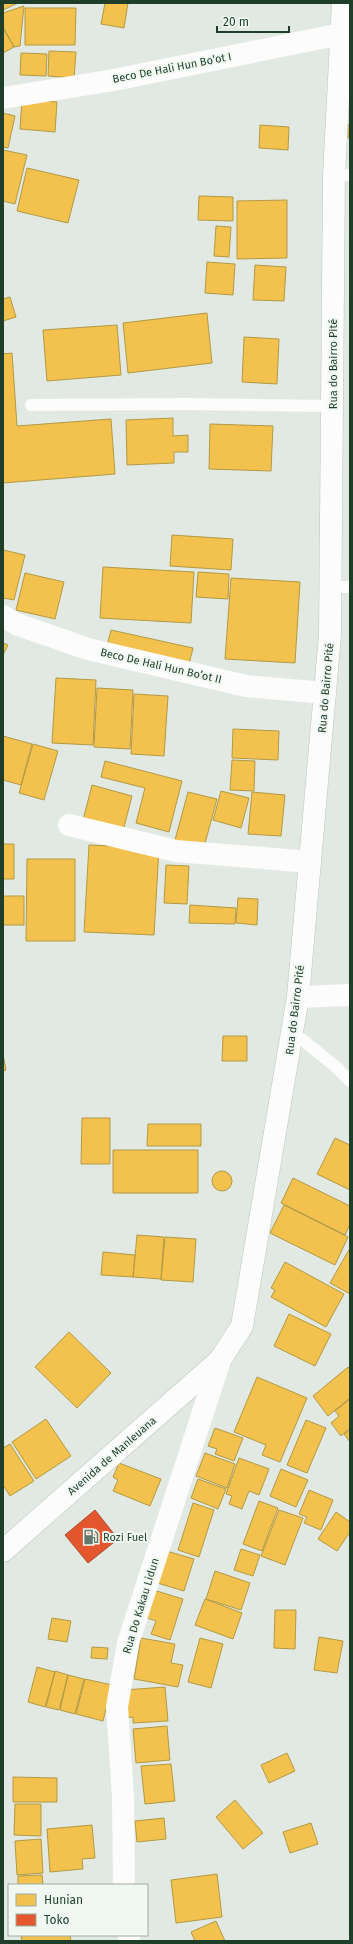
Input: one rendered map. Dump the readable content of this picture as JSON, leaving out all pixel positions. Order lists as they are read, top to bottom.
{
  "streets": {
    "main road": [
      "Beco De Hali Hun Bo’ot I",
      "Rua do Bairro Pité",
      "Beco De Hali Hun Bo’ot II",
      "Avenida de Manleuana",
      "Rua Do Kakau Lidun"
    ]
  },
  "crossings": [
    ["Beco De Hali Hun Bo’ot I", "Rua do Bairro Pité"],
    ["Rua do Bairro Pité", "Beco De Hali Hun Bo’ot II"],
    ["Rua do Bairro Pité", "Avenida de Manleuana"],
    ["Rua do Bairro Pité", "Rua Do Kakau Lidun"],
    ["Avenida de Manleuana", "Rua Do Kakau Lidun"]
  ],
  "places": {
    "fuel station": ["Rozi Fuel"]
  },
  "legend": ["Hunian", "Toko"],
  "scale_bar": "20 m"
}
